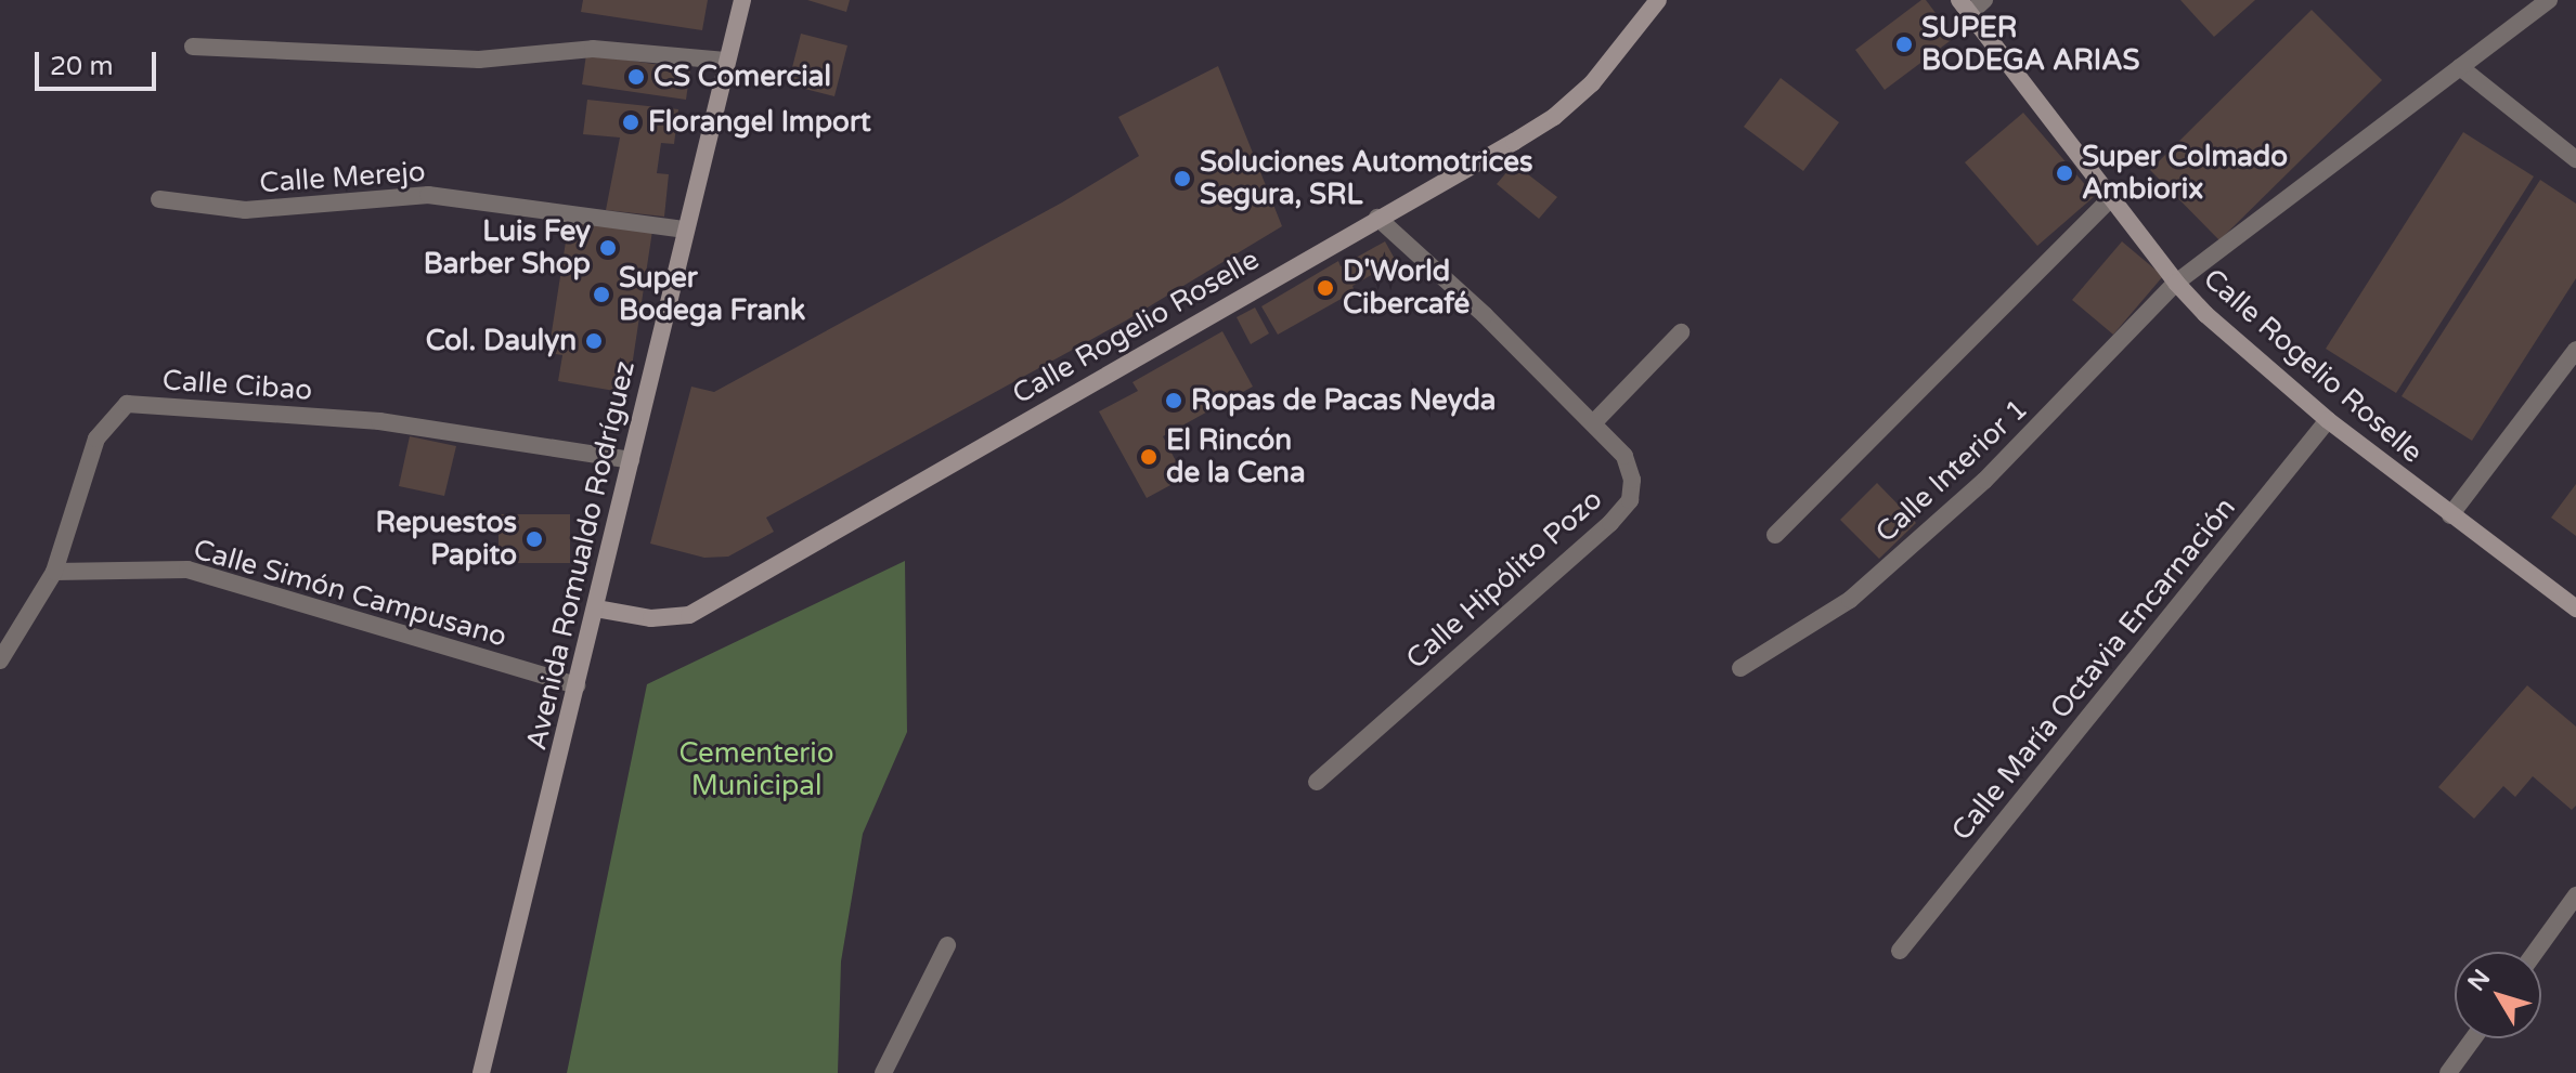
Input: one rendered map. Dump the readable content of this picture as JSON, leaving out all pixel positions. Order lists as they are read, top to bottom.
{
  "streets": {
    "street": [
      "Calle Merejo",
      "Calle Rogelio Roselle",
      "Calle Cibao",
      "Calle Interior 1",
      "Avenida Romualdo Rodríguez",
      "Calle Hipólito Pozo",
      "Calle Simón Campusano",
      "Calle María Octavia Encarnación"
    ]
  },
  "crossings": [
    ["Calle Merejo", "Avenida Romualdo Rodríguez"],
    ["Calle Rogelio Roselle", "Calle Interior 1"],
    ["Calle Rogelio Roselle", "Avenida Romualdo Rodríguez"],
    ["Calle Rogelio Roselle", "Calle Hipólito Pozo"],
    ["Calle Rogelio Roselle", "Calle María Octavia Encarnación"],
    ["Calle Cibao", "Avenida Romualdo Rodríguez"],
    ["Calle Cibao", "Calle Simón Campusano"],
    ["Avenida Romualdo Rodríguez", "Calle Simón Campusano"]
  ],
  "parks": ["Cementerio Municipal"],
  "places": [
    "SUPER BODEGA ARIAS",
    "CS Comercial",
    "Florangel Import",
    "Super Colmado Ambiorix",
    "Soluciones Automotrices Segura, SRL",
    "Luis Fey Barber Shop",
    "D'World Cibercafé",
    "Super Bodega Frank",
    "Col. Daulyn",
    "Ropas de Pacas Neyda",
    "El Rincón de la Cena",
    "Repuestos Papito"
  ],
  "scale_bar": "20 m",
  "north": "top left"
}
